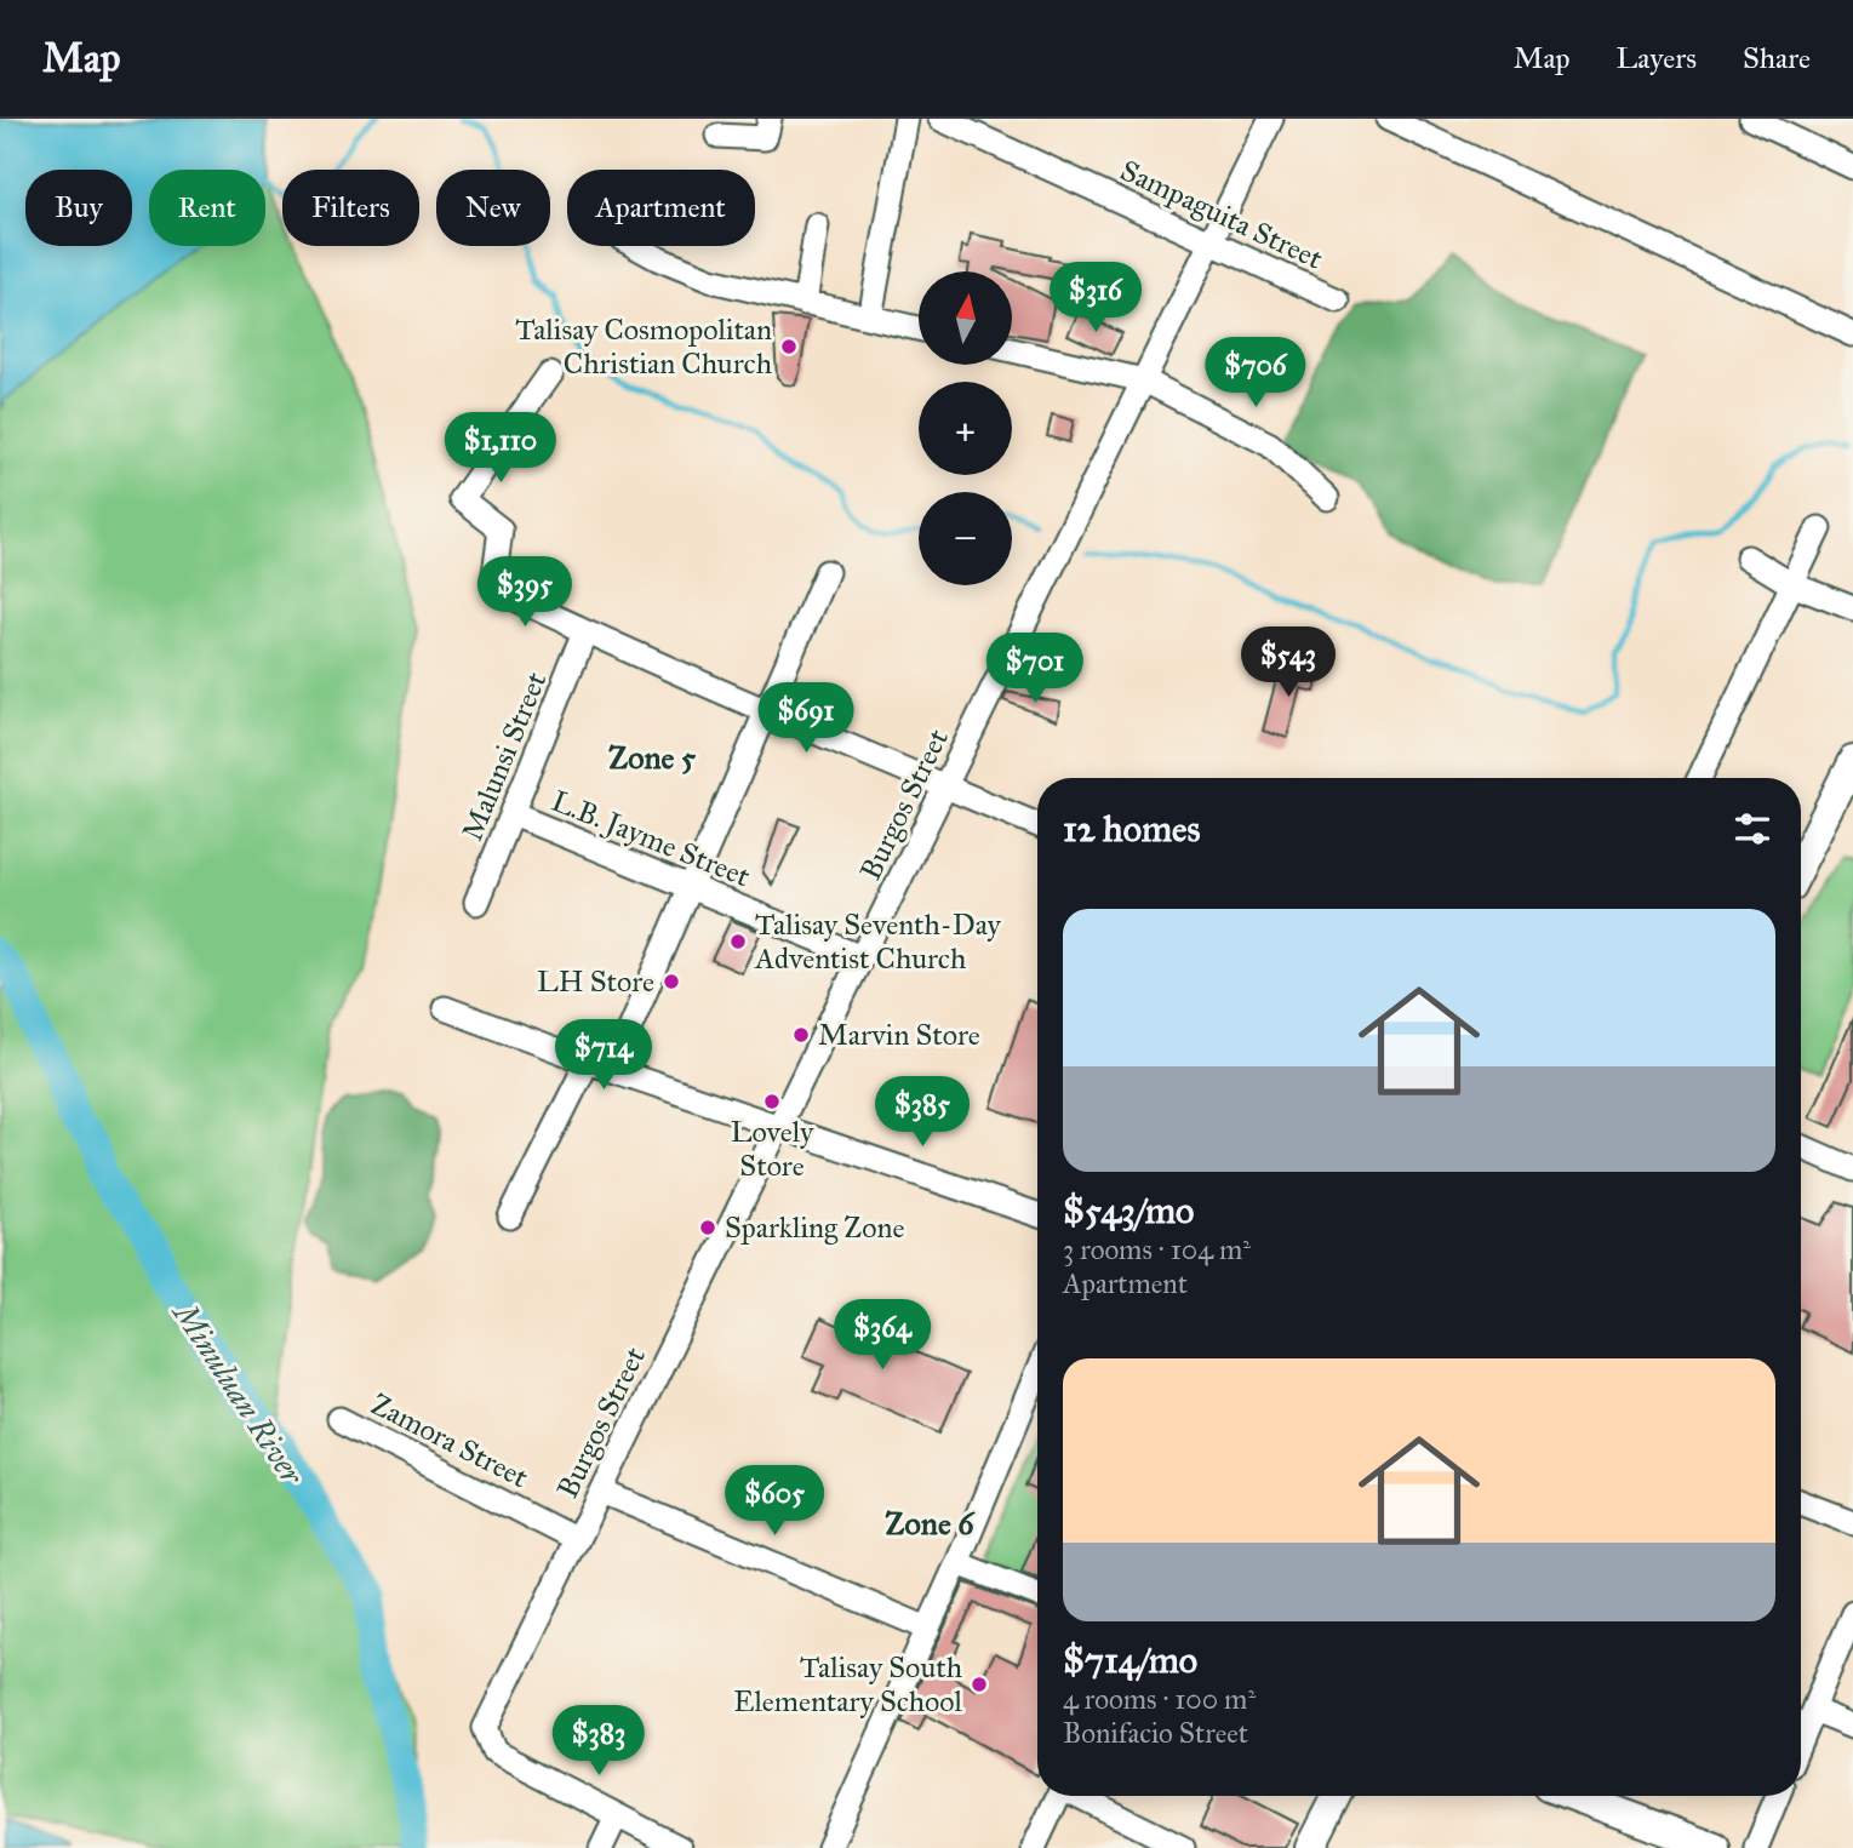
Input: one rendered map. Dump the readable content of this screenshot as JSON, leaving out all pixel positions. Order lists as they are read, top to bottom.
{
  "streets": {
    "street": [
      "Sampaguita Street",
      "Malunsi Street",
      "Burgos Street",
      "L.B. Jayme Street",
      "Zamora Street"
    ]
  },
  "crossings": [
    ["Sampaguita Street", "Burgos Street"],
    ["Malunsi Street", "L.B. Jayme Street"],
    ["Burgos Street", "L.B. Jayme Street"],
    ["Burgos Street", "Zamora Street"]
  ],
  "districts": ["Zone 5", "Zone 6"],
  "water": ["Minuluan River"],
  "places": [
    "Talisay Cosmopolitan Christian Church",
    "Talisay Seventh-Day Adventist Church",
    "LH Store",
    "Marvin Store",
    "Lovely Store",
    "Sparkling Zone",
    "Talisay South Elementary School"
  ],
  "north": "top",
  "page": {
    "header": "Map",
    "nav": ["Map", "Layers", "Share"],
    "chip": [
      "Buy",
      "Rent",
      "Filters",
      "New",
      "Apartment"
    ],
    "price": [
      "$316",
      "$706",
      "$1,110",
      "$395",
      "$543",
      "$701",
      "$691",
      "$714",
      "$385",
      "$364",
      "$605",
      "$383"
    ],
    "map_buttons": ["+", "−"],
    "heading": "12 homes",
    "list": [
      {
        "name": "$543/mo",
        "note": "3 rooms · 104 m² · Apartment"
      },
      {
        "name": "$714/mo",
        "note": "4 rooms · 100 m² · Bonifacio Street"
      }
    ]
  }
}
